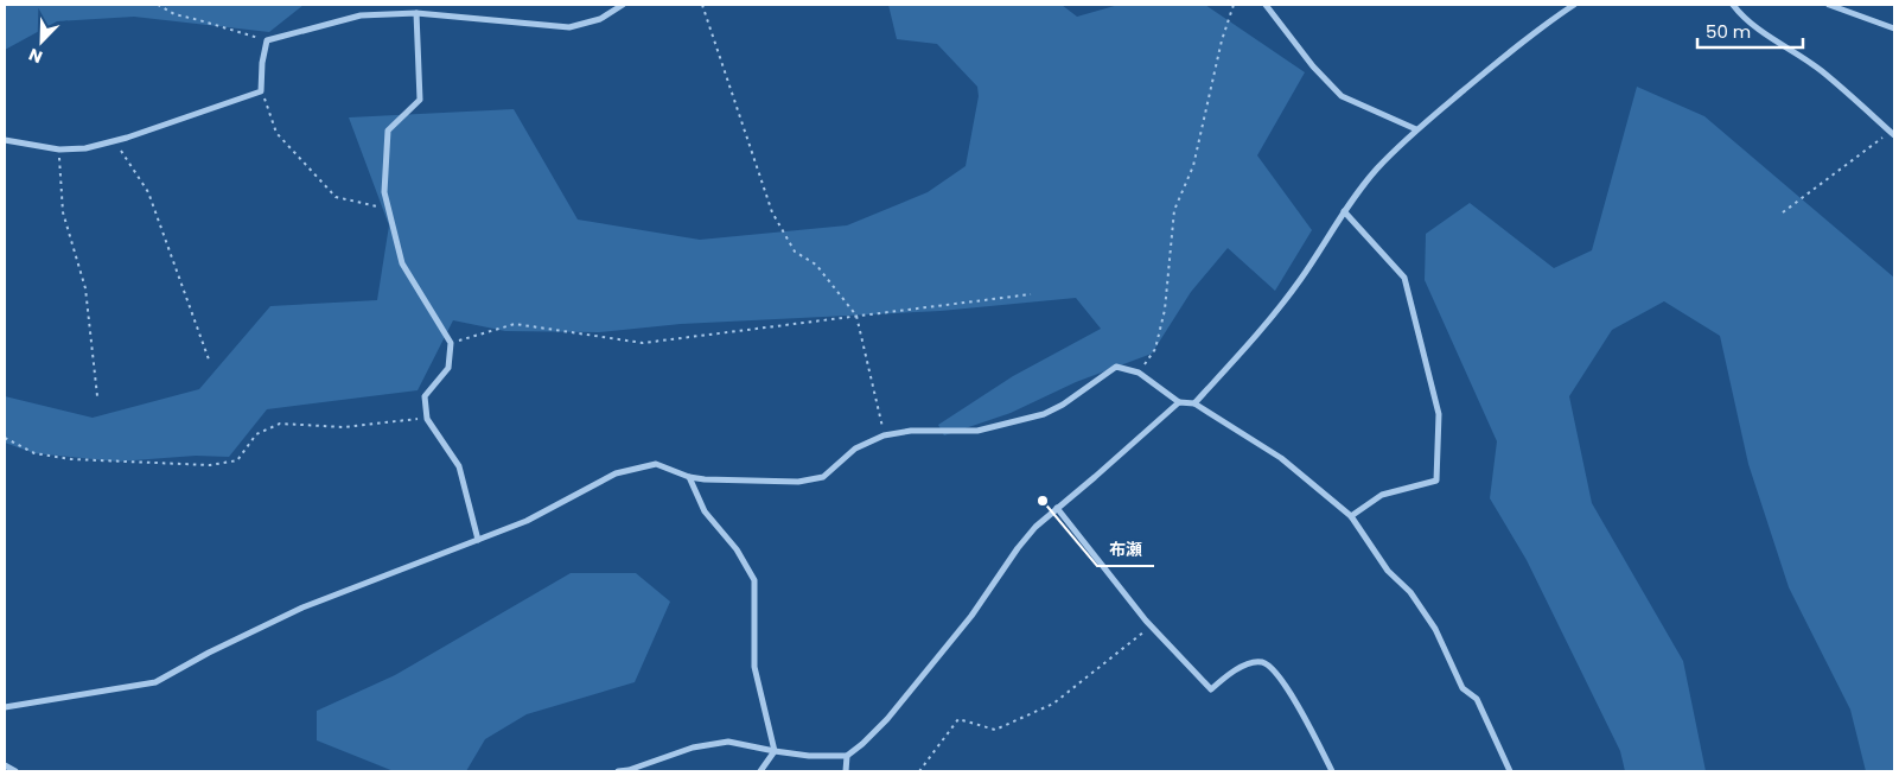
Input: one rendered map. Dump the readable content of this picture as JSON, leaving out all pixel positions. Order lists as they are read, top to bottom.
{
  "places": ["布瀬"],
  "scale_bar": "50 m",
  "north": "bottom left"
}
